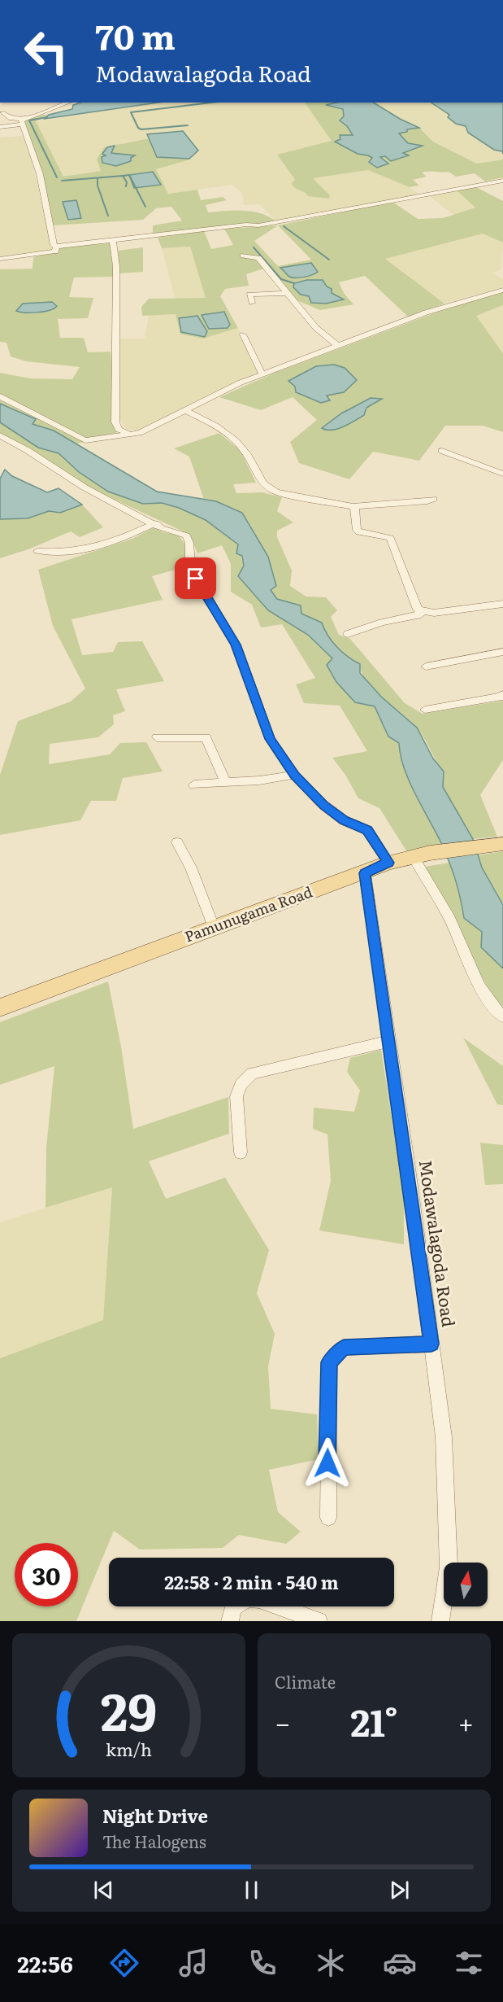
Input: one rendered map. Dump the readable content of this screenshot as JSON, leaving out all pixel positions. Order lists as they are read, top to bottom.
{
  "streets": {
    "main road": ["Pamunugama Road"],
    "street": ["Modawalagoda Road"]
  },
  "crossings": [
    ["Pamunugama Road", "Modawalagoda Road"]
  ],
  "north": "top",
  "page": {
    "turn": ["70 m", "Modawalagoda Road"],
    "limit": "30",
    "trip": "22:58 · 2 min · 540 m",
    "tile": "Climate",
    "heat": ["−", "21°", "+"],
    "song": ["Night Drive", "The Halogens"],
    "tabs": "22:56",
    "gauge": ["29", "km/h"]
  }
}
